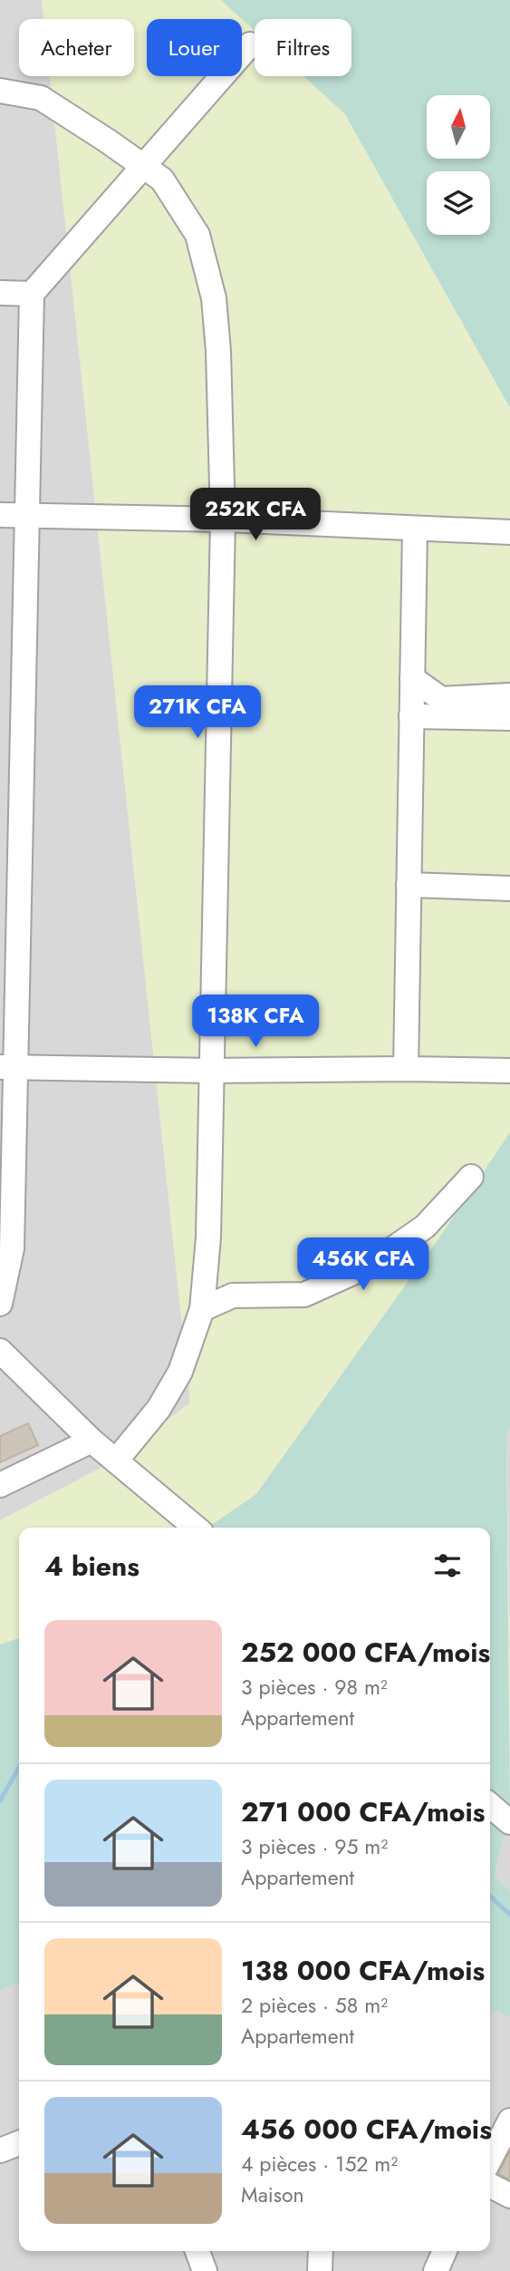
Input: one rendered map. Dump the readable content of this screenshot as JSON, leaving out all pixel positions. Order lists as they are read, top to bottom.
{
  "north": "top",
  "page": {
    "chip": ["Acheter", "Louer", "Filtres"],
    "price": [
      "252K CFA",
      "271K CFA",
      "138K CFA",
      "456K CFA"
    ],
    "heading": "4 biens",
    "list": [
      {
        "name": "252 000 CFA/mois",
        "note": "3 pièces · 98 m² · Appartement"
      },
      {
        "name": "271 000 CFA/mois",
        "note": "3 pièces · 95 m² · Appartement"
      },
      {
        "name": "138 000 CFA/mois",
        "note": "2 pièces · 58 m² · Appartement"
      },
      {
        "name": "456 000 CFA/mois",
        "note": "4 pièces · 152 m² · Maison"
      }
    ]
  }
}
